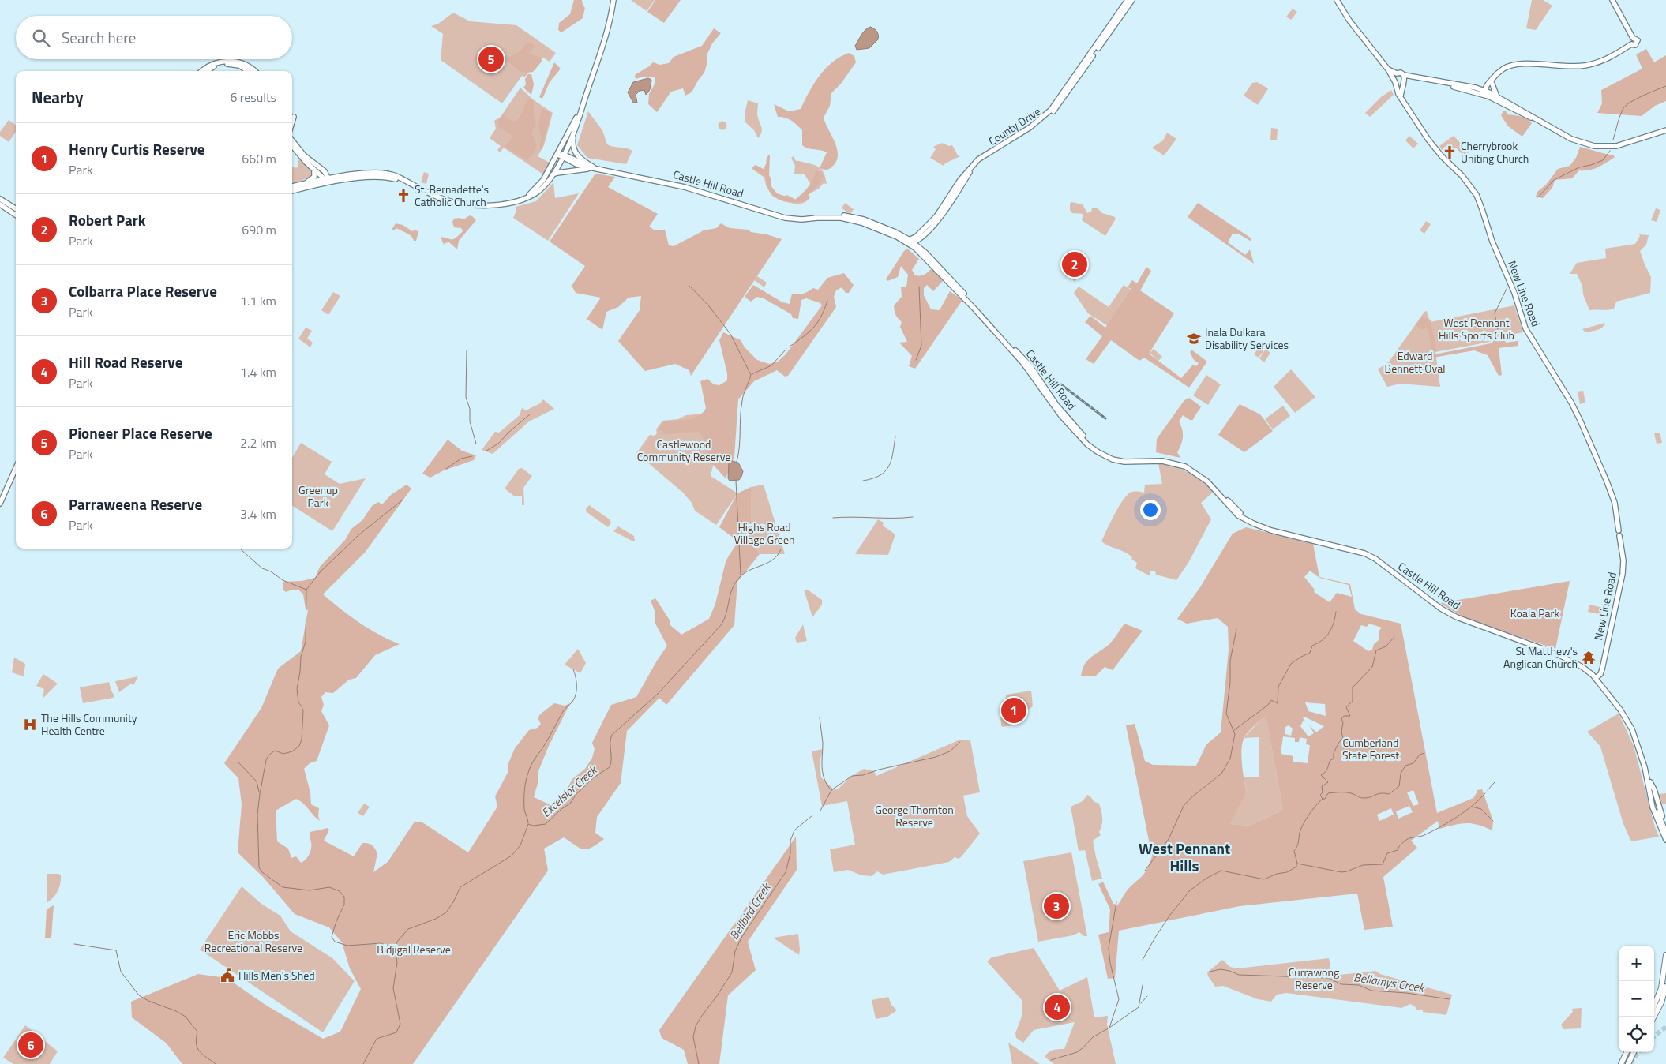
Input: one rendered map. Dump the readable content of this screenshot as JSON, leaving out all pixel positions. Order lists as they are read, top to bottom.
{
  "streets": {
    "main road": ["County Drive", "Castle Hill Road", "New Line Road"]
  },
  "crossings": [
    ["County Drive", "Castle Hill Road"],
    ["Castle Hill Road", "New Line Road"]
  ],
  "districts": ["West Pennant Hills"],
  "water": ["Excelsior Creek", "Bellbird Creek", "Bellamys Creek"],
  "parks": [
    "West Pennant Hills Sports Club",
    "Edward Bennett Oval",
    "Castlewood Community Reserve",
    "Greenup Park",
    "Highs Road Village Green",
    "Koala Park",
    "Cumberland State Forest",
    "George Thornton Reserve",
    "Eric Mobbs Recreational Reserve",
    "Bidjigal Reserve",
    "Currawong Reserve"
  ],
  "places": {
    "church": ["Cherrybrook Uniting Church", "St. Bernadette's Catholic Church"],
    "school or university": ["Inala Dulkara Disability Services"],
    "temple": ["St Matthew's Anglican Church"],
    "hospital": ["The Hills Community Health Centre"],
    "public building": ["Hills Men's Shed"]
  },
  "page": {
    "search": "Search here",
    "pins": [
      "5",
      "2",
      "1",
      "3",
      "4",
      "6"
    ],
    "heading": ["Nearby", "6 results"],
    "list": [
      {
        "mark": "1",
        "name": "Henry Curtis Reserve",
        "note": "Park",
        "value": "660 m"
      },
      {
        "mark": "2",
        "name": "Robert Park",
        "note": "Park",
        "value": "690 m"
      },
      {
        "mark": "3",
        "name": "Colbarra Place Reserve",
        "note": "Park",
        "value": "1.1 km"
      },
      {
        "mark": "4",
        "name": "Hill Road Reserve",
        "note": "Park",
        "value": "1.4 km"
      },
      {
        "mark": "5",
        "name": "Pioneer Place Reserve",
        "note": "Park",
        "value": "2.2 km"
      },
      {
        "mark": "6",
        "name": "Parraweena Reserve",
        "note": "Park",
        "value": "3.4 km"
      }
    ],
    "map_buttons": ["+", "−"]
  }
}
